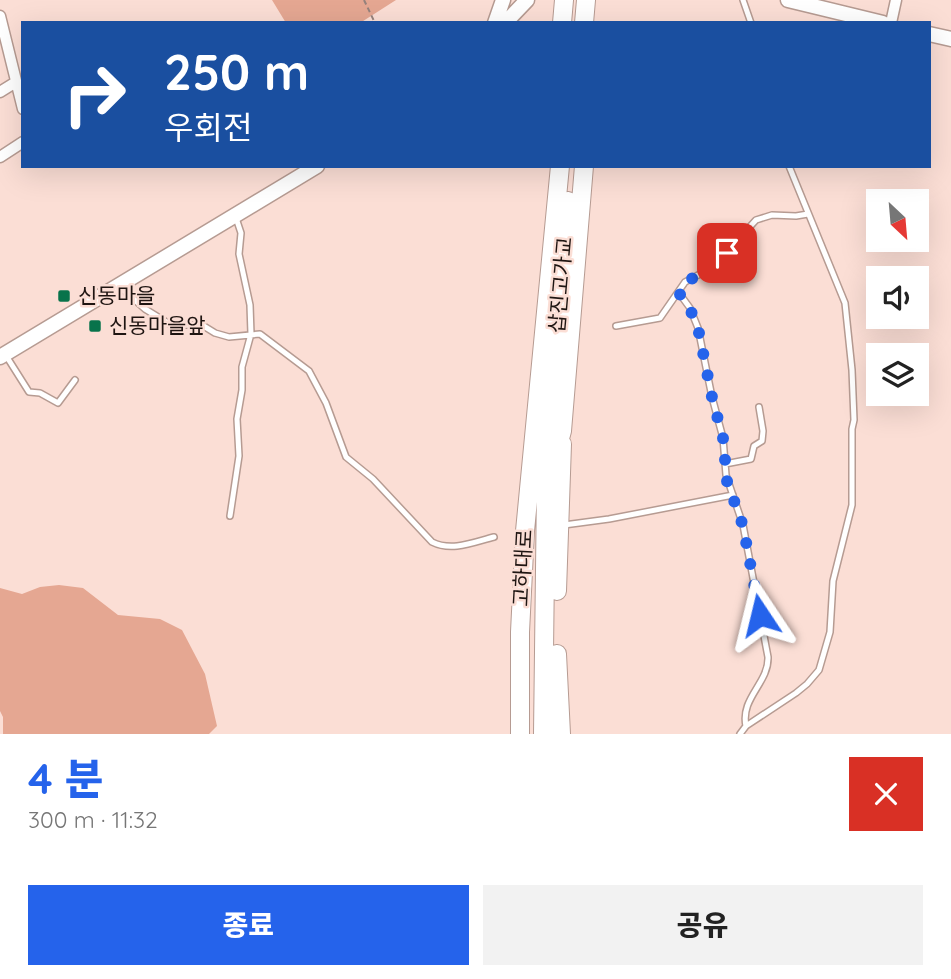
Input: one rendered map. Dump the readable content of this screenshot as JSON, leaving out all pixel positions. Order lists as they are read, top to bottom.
{
  "streets": {
    "highway": ["삽진고가교", "고하대로"]
  },
  "crossings": [
    ["삽진고가교", "고하대로"]
  ],
  "places": {
    "transit": ["신동마을", "신동마을앞"]
  },
  "north": "bottom right",
  "page": {
    "turn": ["250 m", "우회전"],
    "heading": ["4 분", "300 m · 11:32"],
    "buttons": ["종료", "공유"]
  }
}
